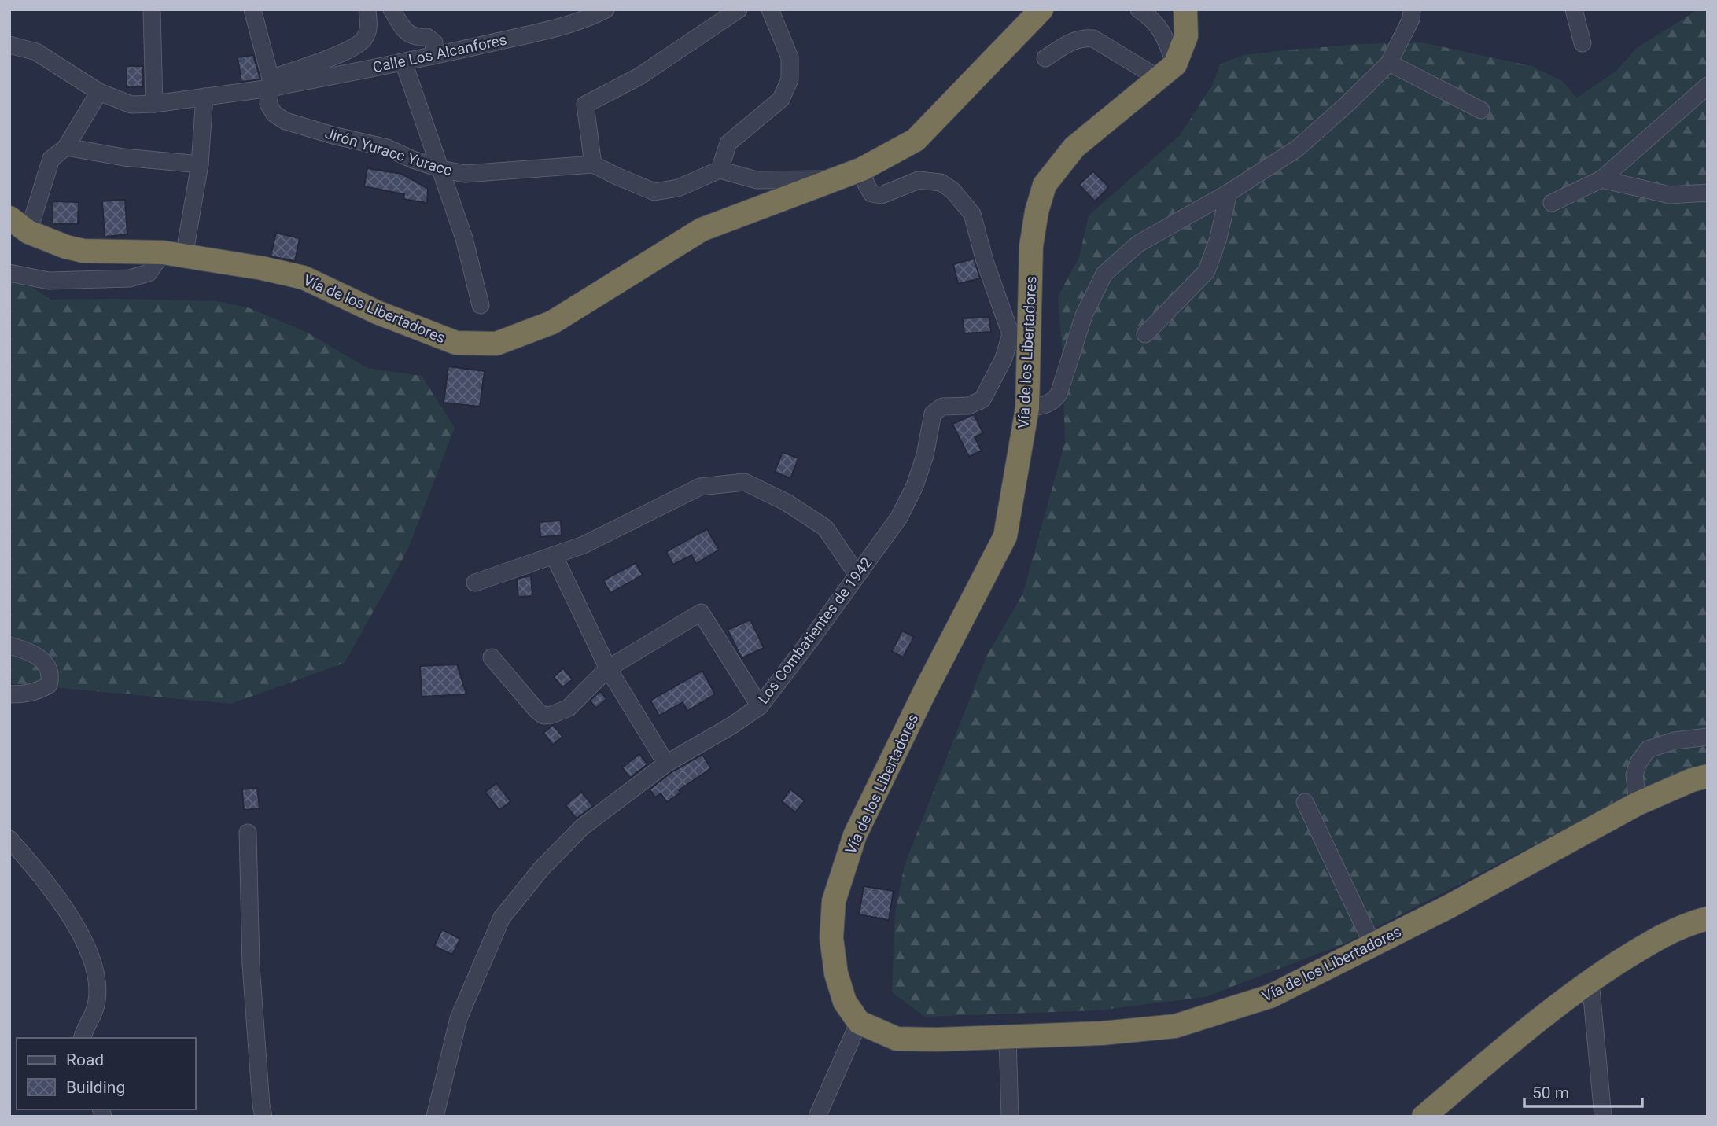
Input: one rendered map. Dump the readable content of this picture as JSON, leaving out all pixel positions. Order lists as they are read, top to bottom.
{
  "streets": {
    "highway": ["Vía de los Libertadores"],
    "street": ["Calle Los Alcanfores", "Jirón Yuracc Yuracc", "Los Combatientes de 1942"]
  },
  "crossings": [
    ["Calle Los Alcanfores", "Jirón Yuracc Yuracc"]
  ],
  "legend": ["Road", "Building"],
  "scale_bar": "50 m"
}
